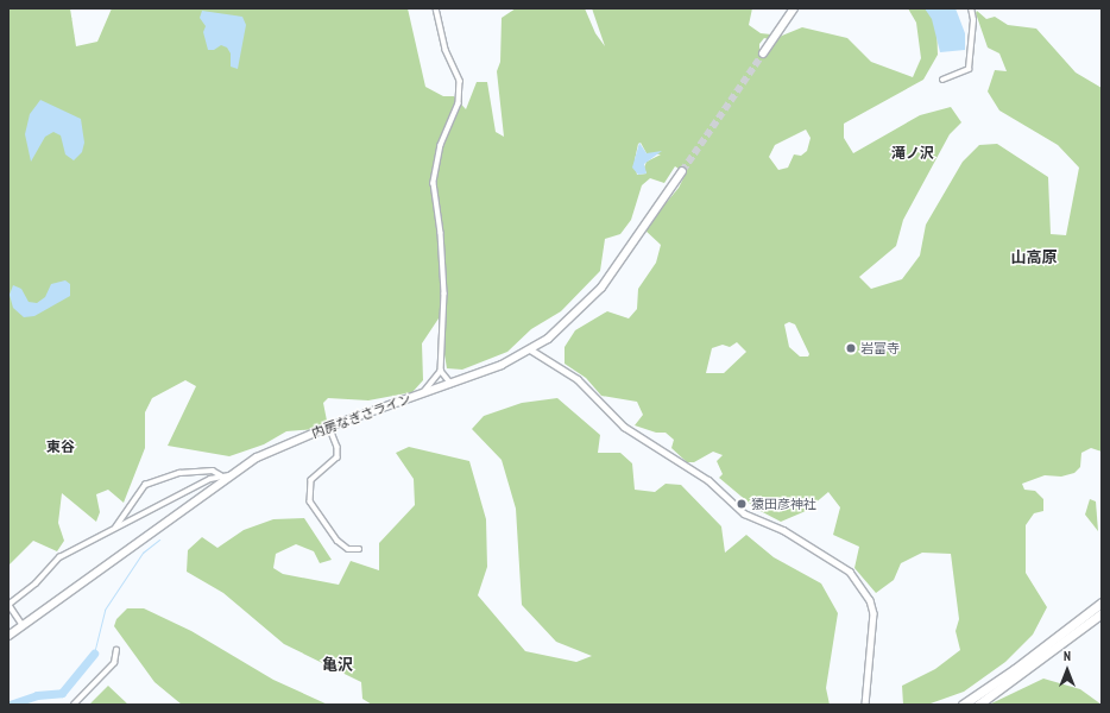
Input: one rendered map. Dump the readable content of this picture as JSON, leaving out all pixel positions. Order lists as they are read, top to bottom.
{
  "streets": {
    "highway": ["内房なぎさライン"]
  },
  "districts": [
    "滝ノ沢",
    "山高原",
    "東谷",
    "亀沢"
  ],
  "places": ["岩富寺", "猿田彦神社"],
  "north": "top"
}
